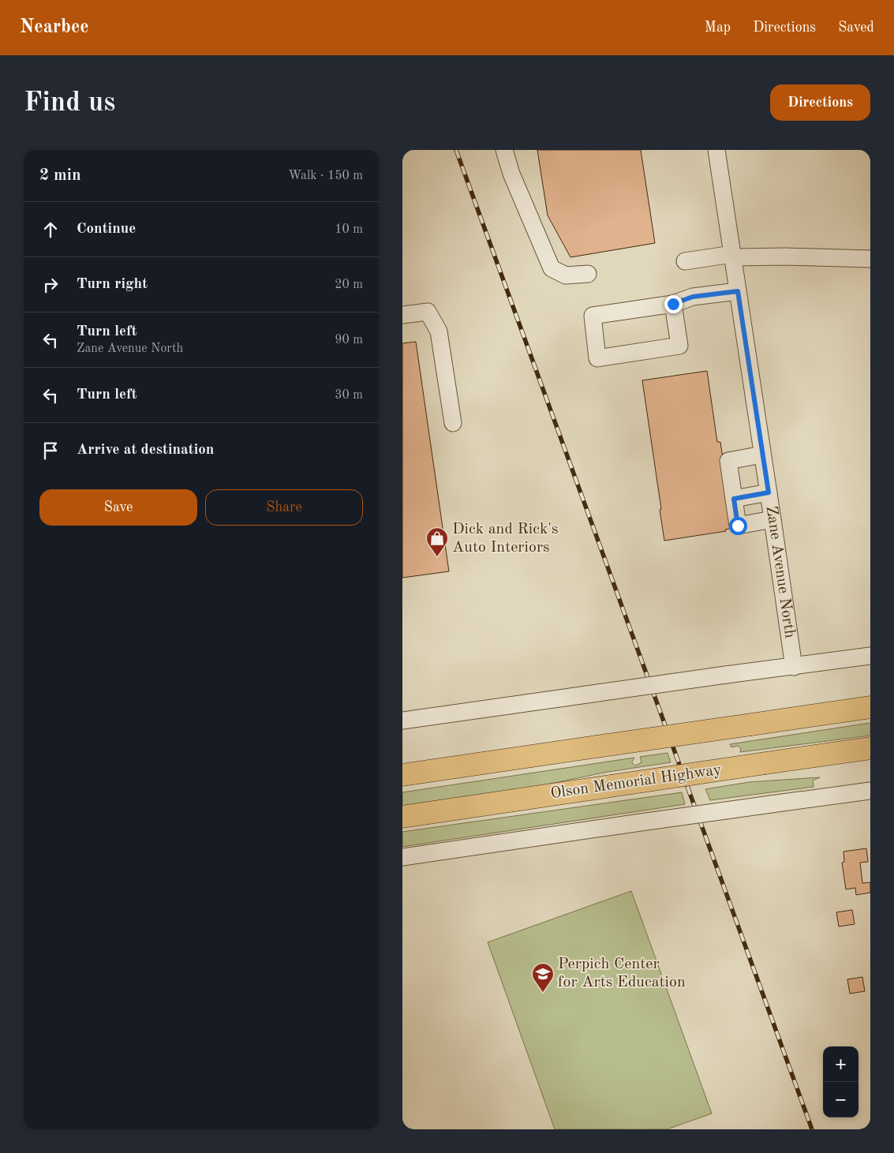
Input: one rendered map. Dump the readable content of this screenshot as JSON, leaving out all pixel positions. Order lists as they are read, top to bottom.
{
  "streets": {
    "highway": ["Olson Memorial Highway"],
    "street": ["Zane Avenue North"]
  },
  "places": {
    "shop": ["Dick and Rick's Auto Interiors"],
    "school or university": ["Perpich Center for Arts Education"]
  },
  "page": {
    "header": "Nearbee",
    "nav": ["Map", "Directions", "Saved"],
    "buttons": [
      "Directions",
      ["Save", "Share"]
    ],
    "title": "Find us",
    "heading": ["2 min", "Walk · 150 m"],
    "list": [
      ["Continue", "10 m"],
      ["Turn right", "20 m"],
      ["Turn left", "Zane Avenue North", "90 m"],
      ["Turn left", "30 m"],
      "Arrive at destination"
    ],
    "map_buttons": ["+", "−"]
  }
}
